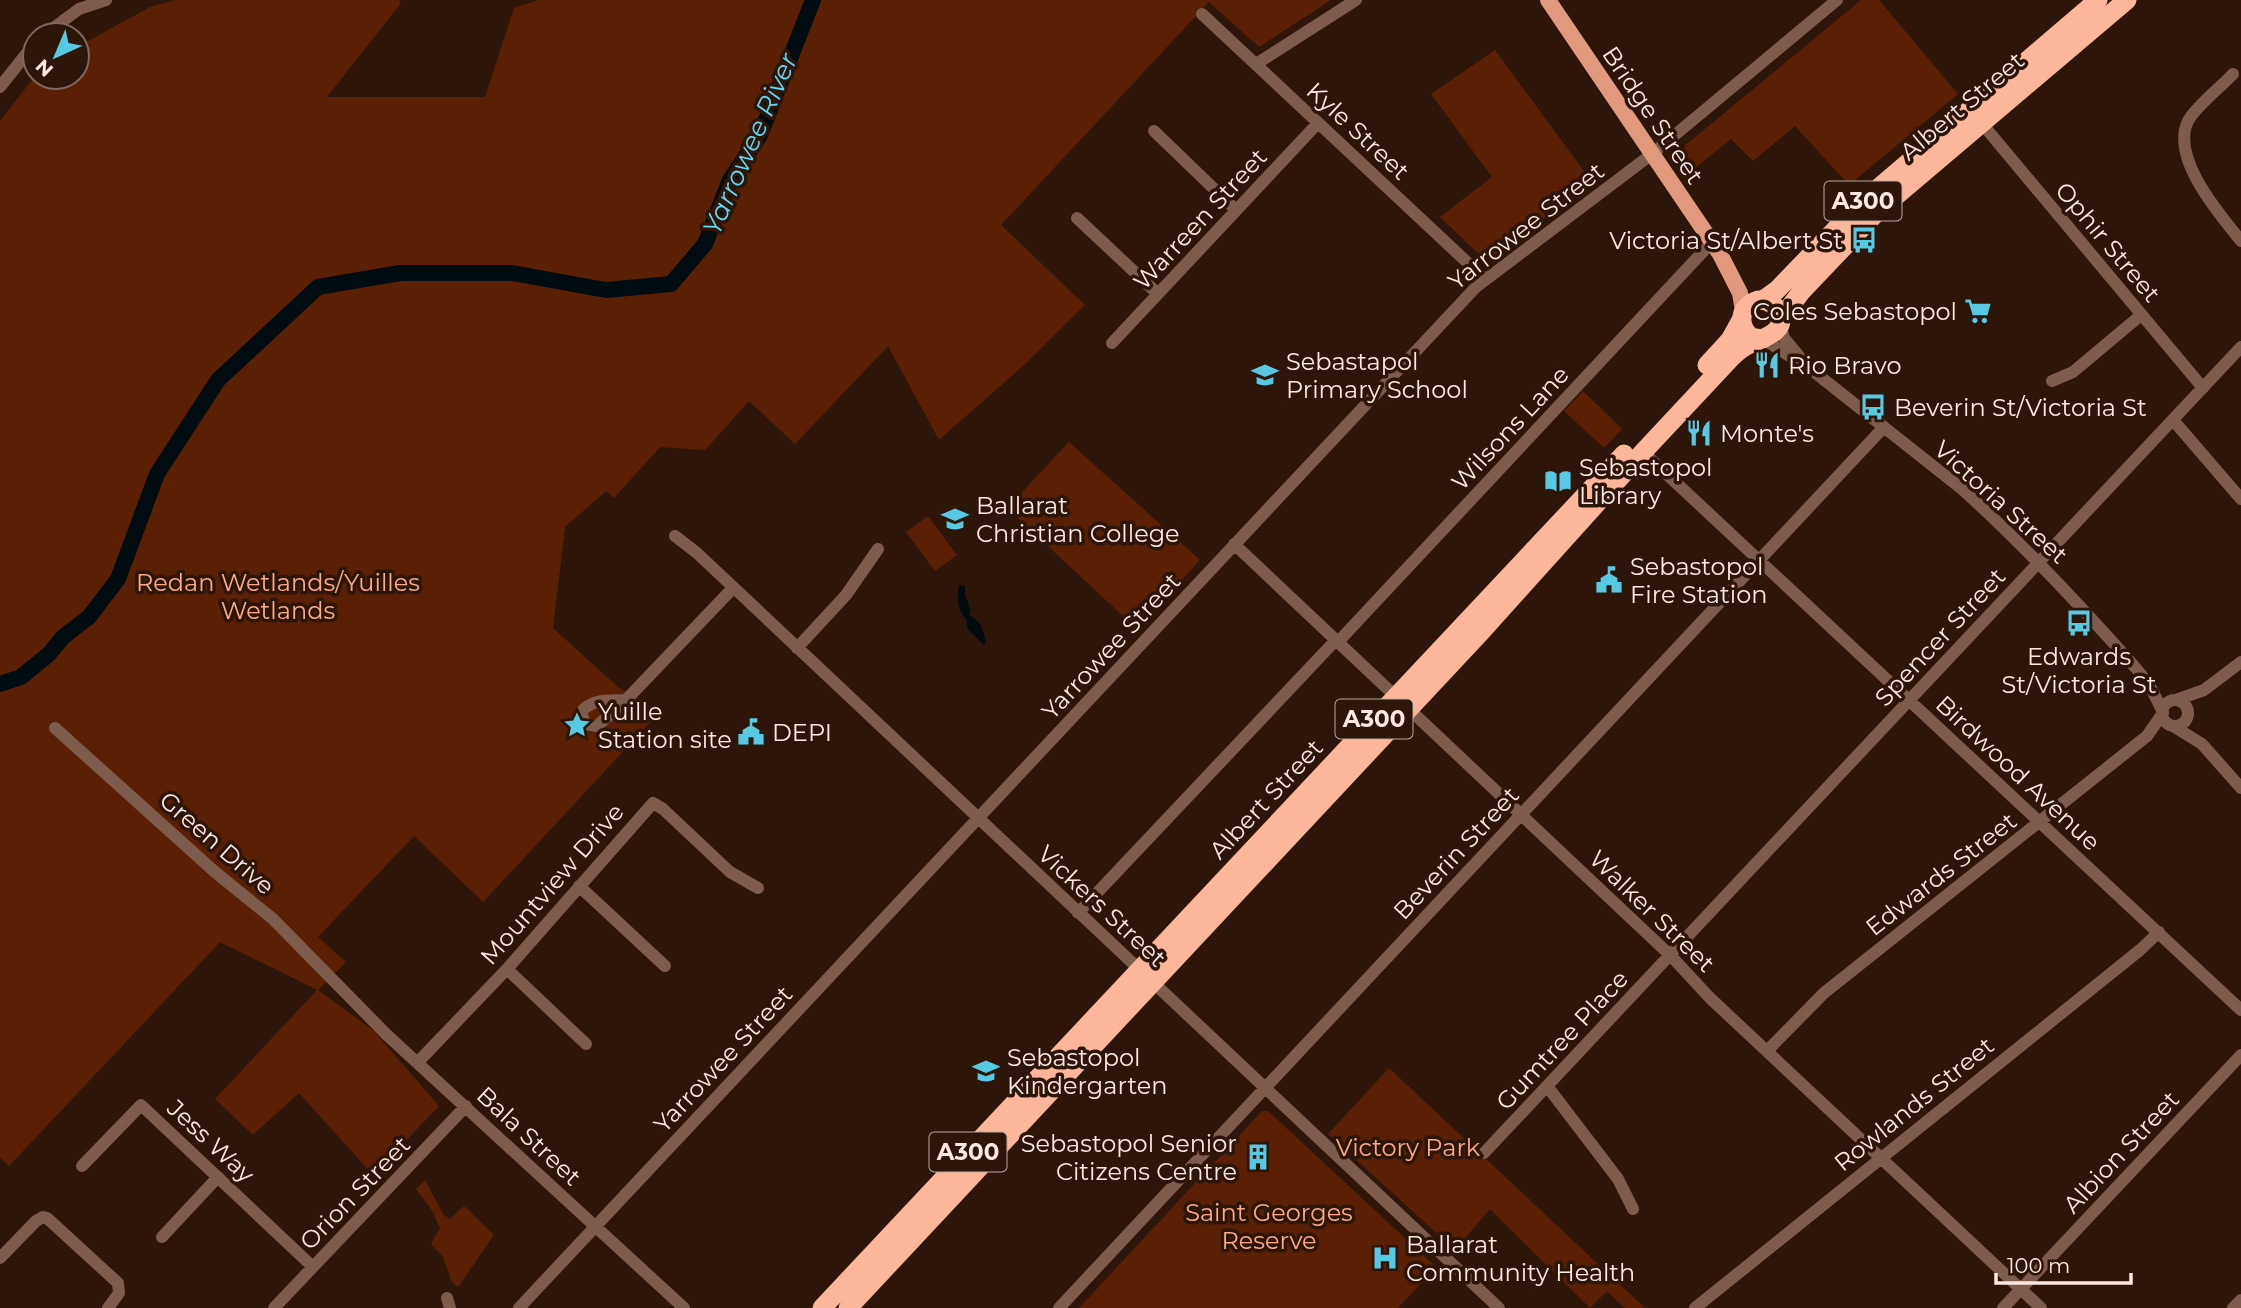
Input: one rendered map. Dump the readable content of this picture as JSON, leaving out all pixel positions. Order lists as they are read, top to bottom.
{
  "streets": {
    "highway": ["Albert Street", "A300"],
    "main road": ["Bridge Street"],
    "street": [
      "Kyle Street",
      "Warreen Street",
      "Yarrowee Street",
      "Ophir Street",
      "Wilsons Lane",
      "Victoria Street",
      "Spencer Street",
      "Birdwood Avenue",
      "Green Drive",
      "Beverin Street",
      "Edwards Street",
      "Mountview Drive",
      "Vickers Street",
      "Walker Street",
      "Gumtree Place",
      "Rowlands Street",
      "Bala Street",
      "Jess Way",
      "Albion Street",
      "Orion Street"
    ]
  },
  "crossings": [
    ["Albert Street", "Ophir Street"],
    ["Albert Street", "Victoria Street"],
    ["Albert Street", "Birdwood Avenue"],
    ["Albert Street", "Vickers Street"],
    ["Albert Street", "Walker Street"],
    ["Bridge Street", "Yarrowee Street"],
    ["Bridge Street", "Wilsons Lane"],
    ["Kyle Street", "Warreen Street"],
    ["Kyle Street", "Yarrowee Street"],
    ["Yarrowee Street", "Vickers Street"],
    ["Yarrowee Street", "Walker Street"],
    ["Yarrowee Street", "Bala Street"],
    ["Ophir Street", "Spencer Street"],
    ["Wilsons Lane", "Vickers Street"],
    ["Wilsons Lane", "Walker Street"],
    ["Victoria Street", "Spencer Street"],
    ["Victoria Street", "Beverin Street"],
    ["Victoria Street", "Edwards Street"],
    ["Spencer Street", "Birdwood Avenue"],
    ["Spencer Street", "Walker Street"],
    ["Spencer Street", "Gumtree Place"],
    ["Birdwood Avenue", "Beverin Street"],
    ["Birdwood Avenue", "Edwards Street"],
    ["Birdwood Avenue", "Rowlands Street"],
    ["Green Drive", "Bala Street"],
    ["Beverin Street", "Vickers Street"],
    ["Beverin Street", "Walker Street"],
    ["Edwards Street", "Walker Street"],
    ["Mountview Drive", "Bala Street"],
    ["Walker Street", "Gumtree Place"],
    ["Walker Street", "Rowlands Street"],
    ["Walker Street", "Albion Street"],
    ["Bala Street", "Orion Street"],
    ["Jess Way", "Orion Street"]
  ],
  "water": ["Yarrowee River"],
  "parks": ["Redan Wetlands/Yuilles Wetlands", "Victory Park", "Saint Georges Reserve"],
  "places": {
    "bus stop": ["Victoria St/Albert St", "Beverin St/Victoria St", "Edwards St/Victoria St"],
    "supermarket": ["Coles Sebastopol"],
    "restaurant": ["Rio Bravo", "Monte's"],
    "school or university": ["Sebastapol Primary School", "Ballarat Christian College", "Sebastopol Kindergarten"],
    "library": ["Sebastopol Library"],
    "public building": ["Sebastopol Fire Station", "DEPI"],
    "place": ["Yuille Station site"],
    "building": ["Sebastopol Senior Citizens Centre"],
    "hospital": ["Ballarat Community Health"]
  },
  "scale_bar": "100 m",
  "north": "bottom left"
}
